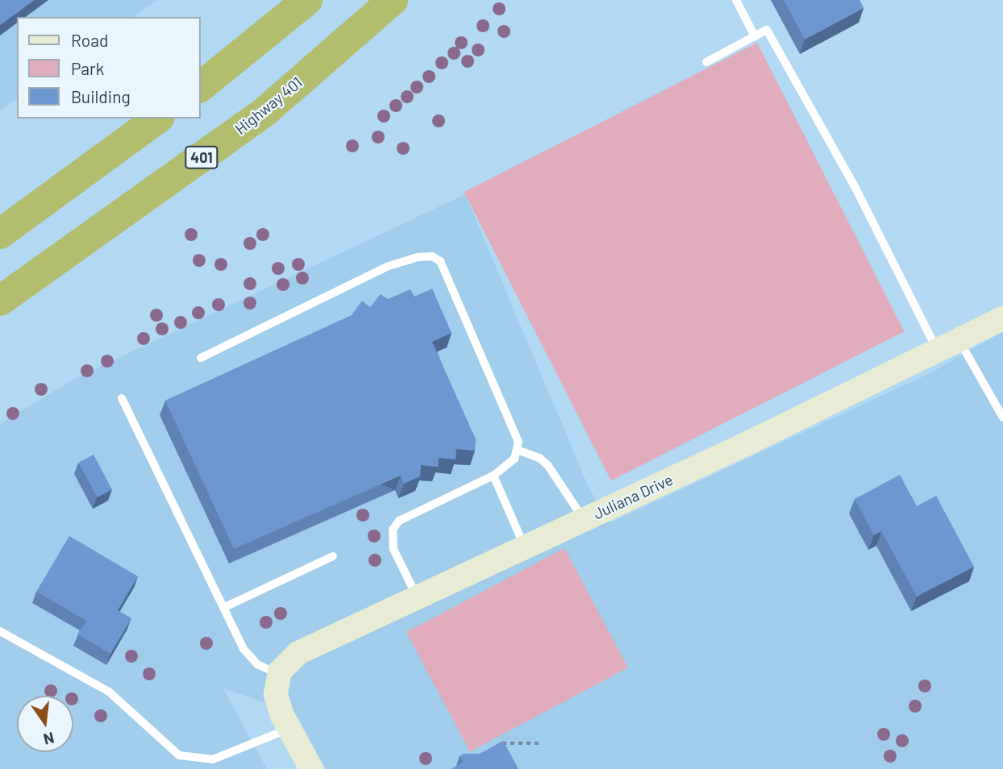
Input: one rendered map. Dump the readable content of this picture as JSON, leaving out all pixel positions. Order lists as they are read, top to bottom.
{
  "streets": {
    "highway": ["Highway 401", "401"],
    "street": ["Juliana Drive"]
  },
  "legend": ["Road", "Park", "Building"],
  "north": "bottom"
}
